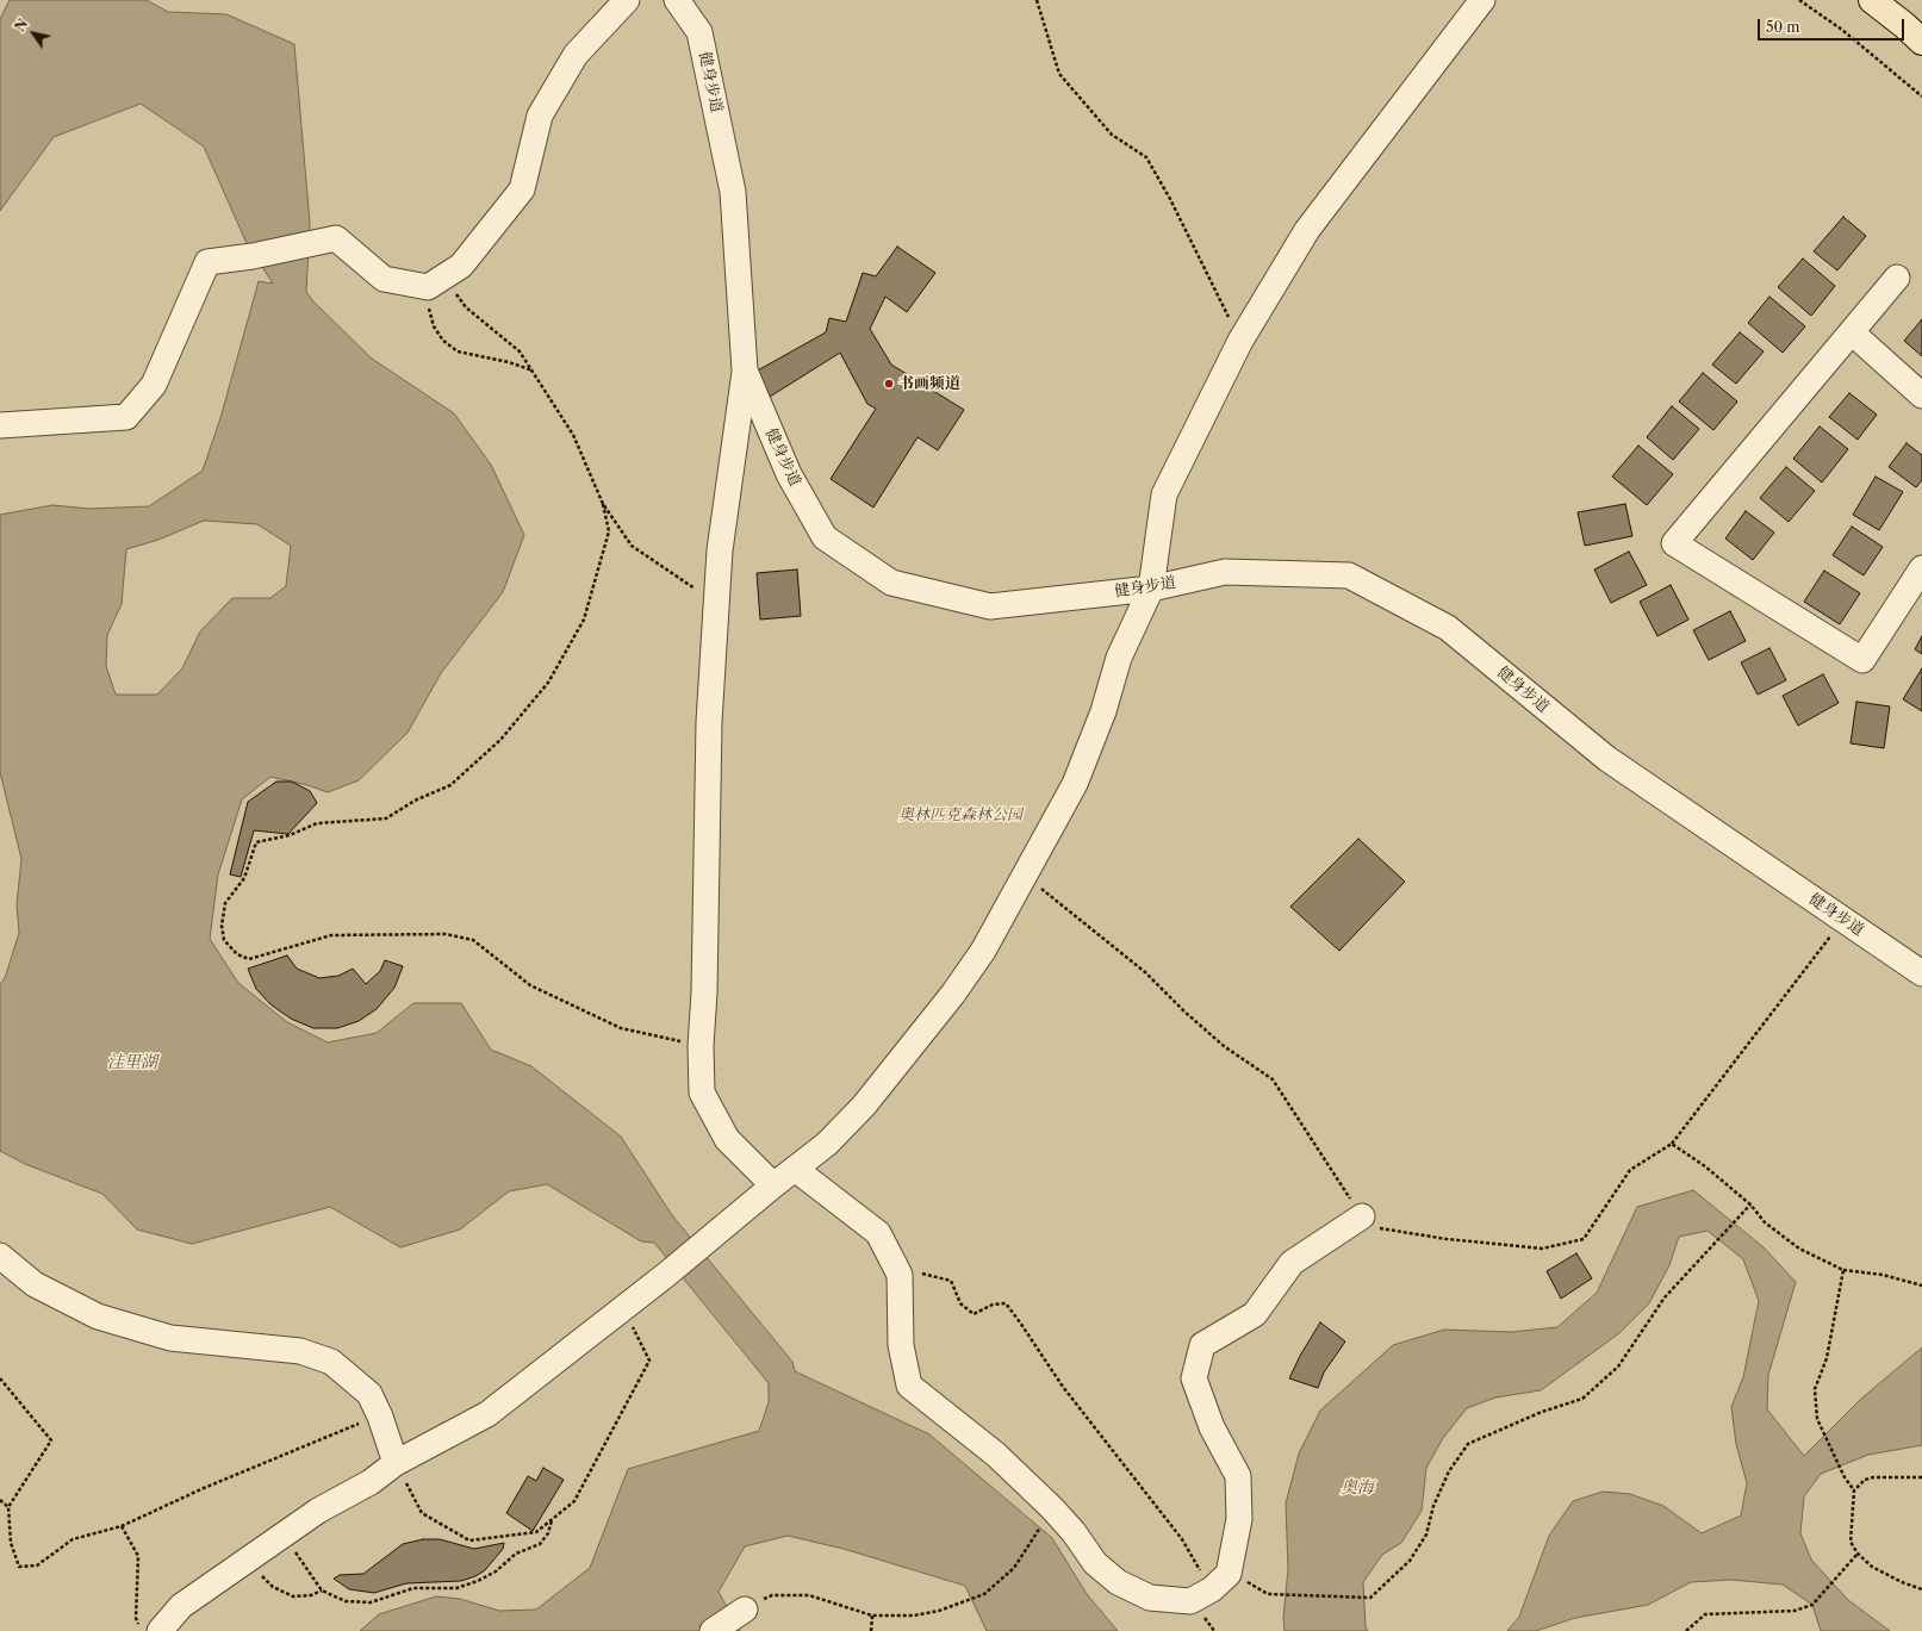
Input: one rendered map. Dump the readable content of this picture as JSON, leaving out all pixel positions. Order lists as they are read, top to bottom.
{
  "streets": {
    "street": ["健身步道"]
  },
  "water": ["洼里湖", "奥海"],
  "parks": ["奥林匹克森林公园"],
  "places": ["书画频道"],
  "scale_bar": "50 m",
  "north": "top left"
}
